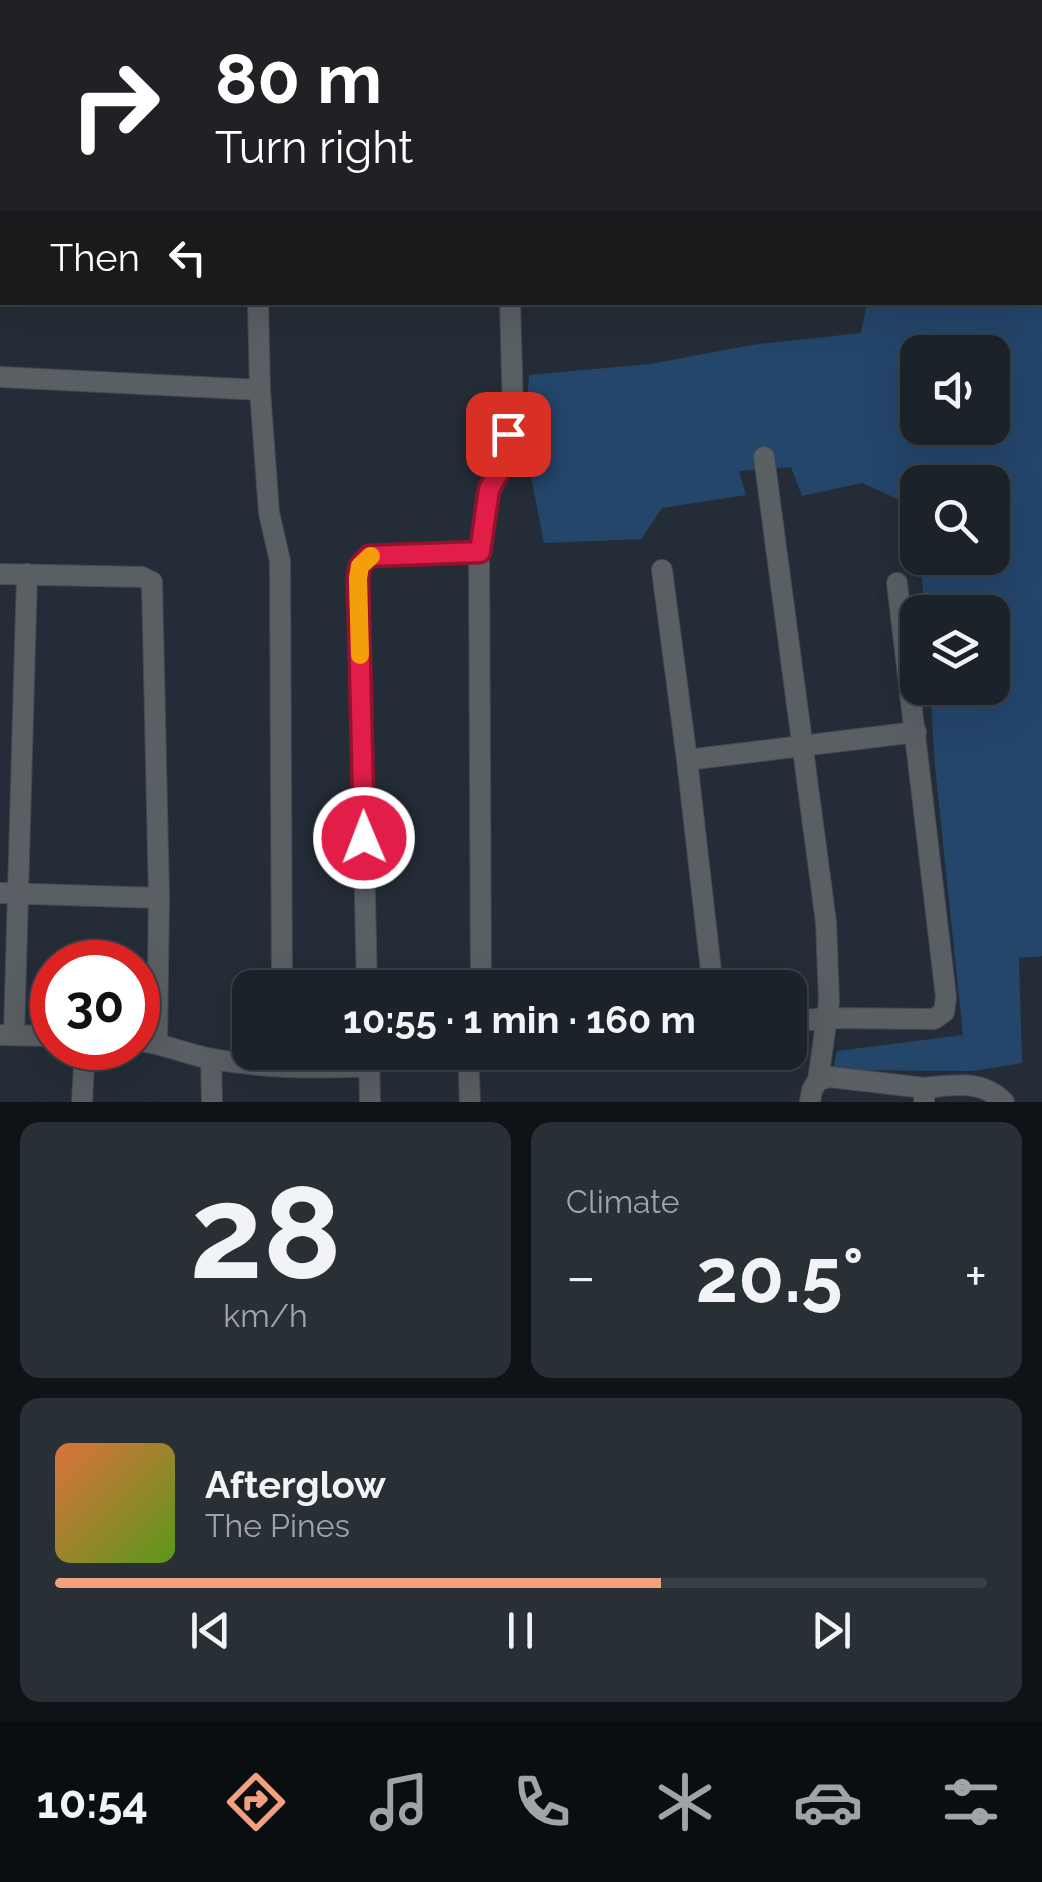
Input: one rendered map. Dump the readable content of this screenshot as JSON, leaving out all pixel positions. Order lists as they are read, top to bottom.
{
  "page": {
    "turn": ["80 m", "Turn right"],
    "then": "Then",
    "limit": "30",
    "trip": "10:55 · 1 min · 160 m",
    "tile": [
      ["28", "km/h"],
      "Climate"
    ],
    "heat": ["−", "20.5°", "+"],
    "song": ["Afterglow", "The Pines"],
    "tabs": "10:54"
  }
}
